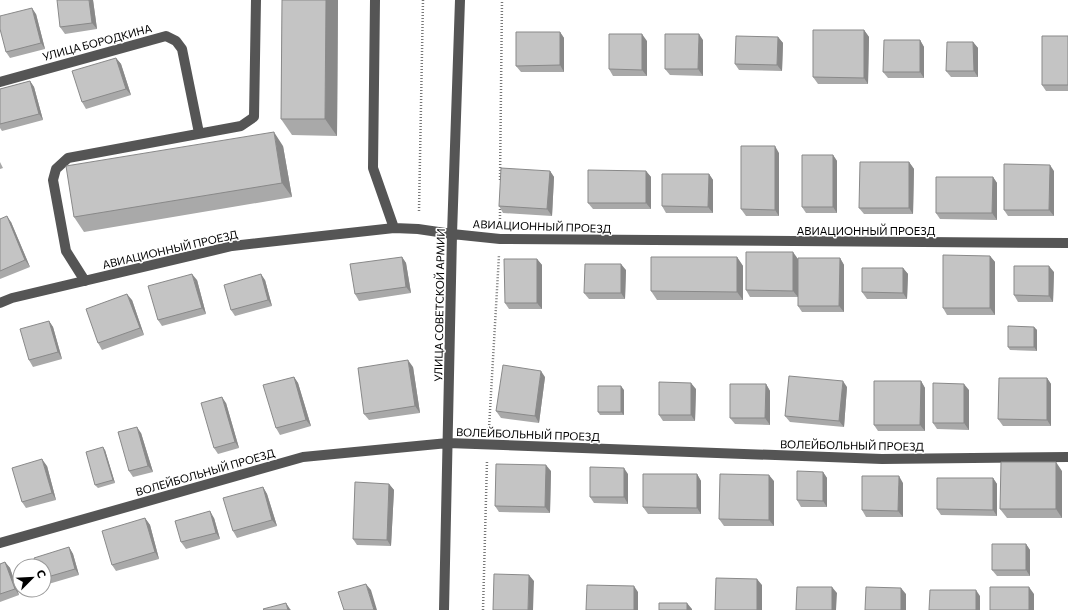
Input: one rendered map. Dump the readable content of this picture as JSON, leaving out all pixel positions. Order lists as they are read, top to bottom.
{
  "streets": {
    "street": [
      "УЛИЦА БОРОДКИНА",
      "АВИАЦИОННЫЙ ПРОЕЗД",
      "УЛИЦА СОВЕТСКОЙ АРМИИ",
      "ВОЛЕЙБОЛЬНЫЙ ПРОЕЗД"
    ]
  },
  "crossings": [
    ["АВИАЦИОННЫЙ ПРОЕЗД", "УЛИЦА СОВЕТСКОЙ АРМИИ"],
    ["УЛИЦА СОВЕТСКОЙ АРМИИ", "ВОЛЕЙБОЛЬНЫЙ ПРОЕЗД"]
  ],
  "north": "top right"
}
